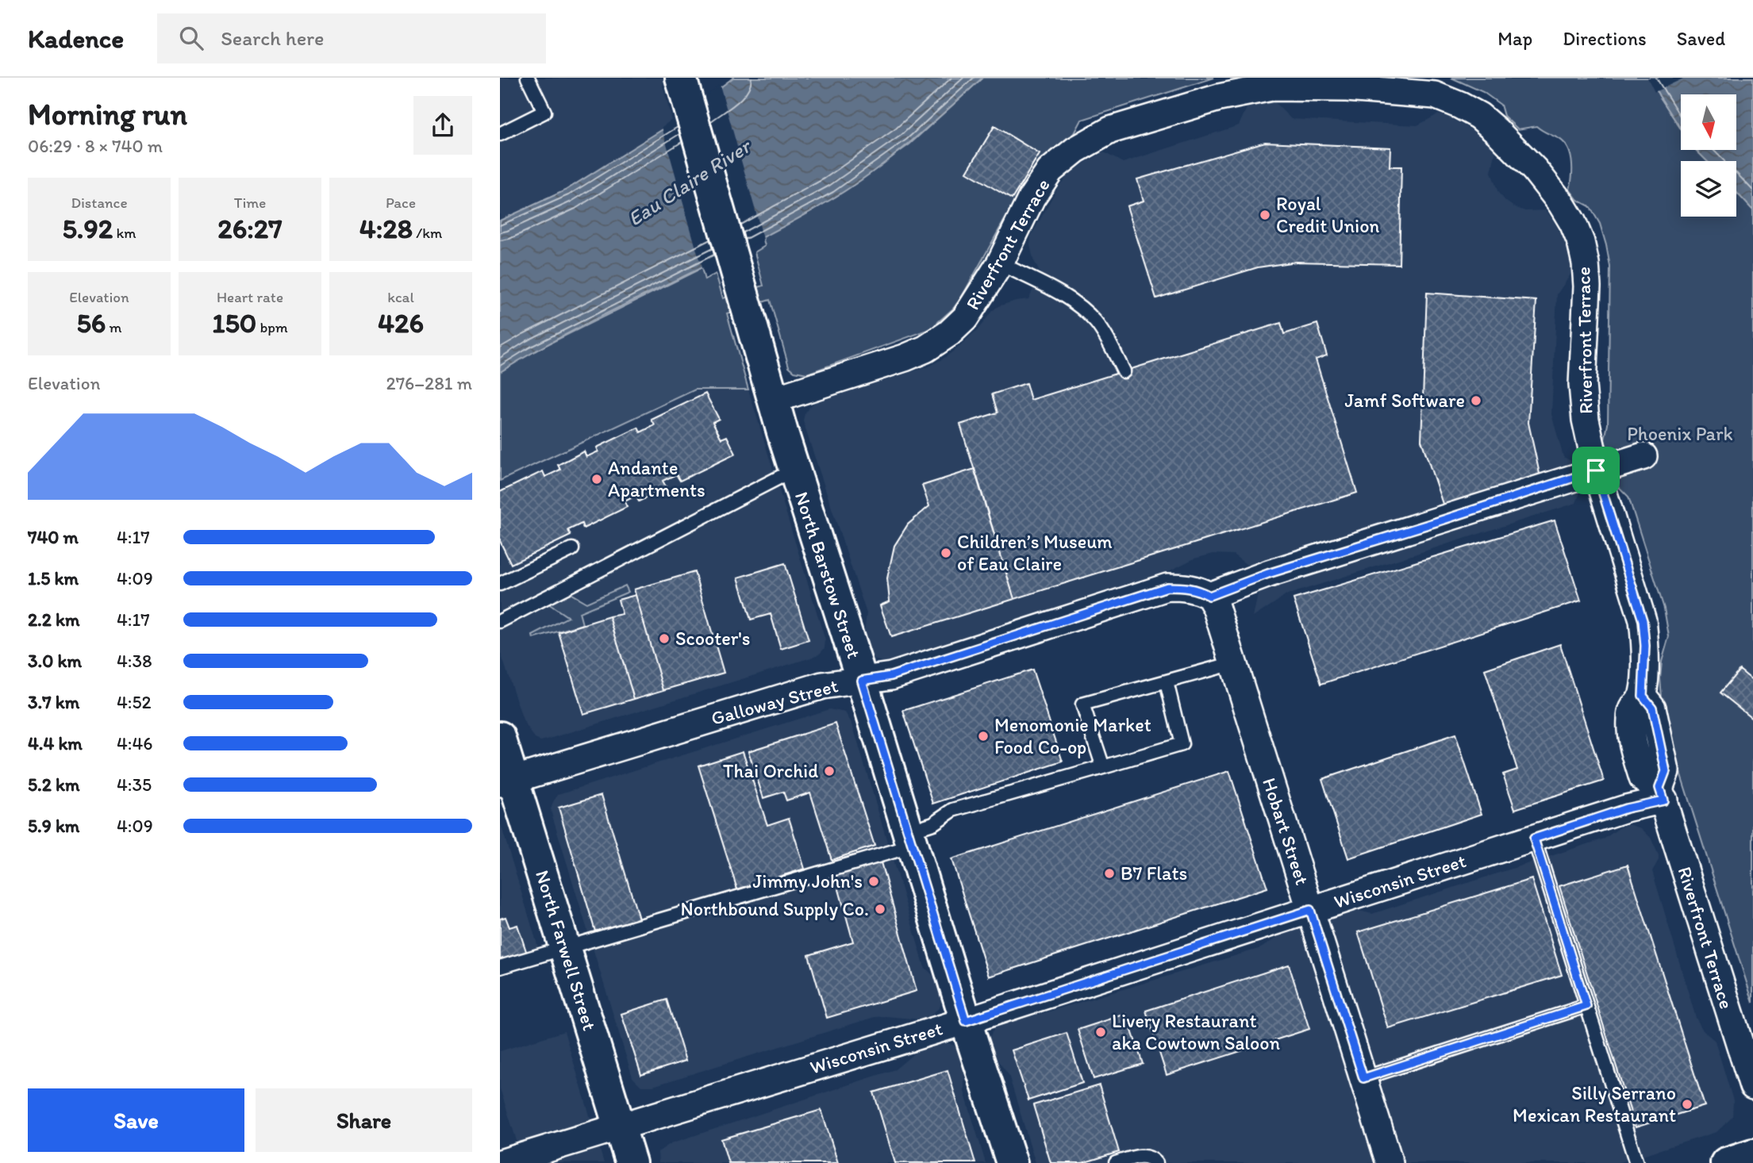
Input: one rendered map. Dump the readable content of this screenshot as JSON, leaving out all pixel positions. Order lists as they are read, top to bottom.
{
  "streets": {
    "street": [
      "Riverfront Terrace",
      "North Barstow Street",
      "Galloway Street",
      "Hobart Street",
      "Wisconsin Street",
      "North Farwell Street"
    ]
  },
  "crossings": [
    ["Riverfront Terrace", "North Barstow Street"],
    ["Riverfront Terrace", "Wisconsin Street"],
    ["North Barstow Street", "Galloway Street"],
    ["North Barstow Street", "Wisconsin Street"],
    ["Galloway Street", "Hobart Street"],
    ["Galloway Street", "North Farwell Street"],
    ["Hobart Street", "Wisconsin Street"],
    ["Wisconsin Street", "North Farwell Street"]
  ],
  "water": ["Eau Claire River"],
  "parks": ["Phoenix Park"],
  "places": [
    "Royal Credit Union",
    "Jamf Software",
    "Andante Apartments",
    "Children’s Museum of Eau Claire",
    "Scooter's",
    "Menomonie Market Food Co-op",
    "Thai Orchid",
    "B7 Flats",
    "Jimmy John's",
    "Northbound Supply Co.",
    "Livery Restaurant aka Cowtown Saloon",
    "Silly Serrano Mexican Restaurant"
  ],
  "north": "bottom",
  "page": {
    "header": "Kadence",
    "search": "Search here",
    "nav": ["Map", "Directions", "Saved"],
    "heading": ["Morning run", "06:29 · 8 × 740 m"],
    "stats": [
      ["Distance", "5.92 km"],
      ["Time", "26:27"],
      ["Pace", "4:28 /km"],
      ["Elevation", "56 m"],
      ["Heart rate", "150 bpm"],
      ["kcal", "426"]
    ],
    "chart": ["Elevation", "276–281 m"],
    "list": [
      {
        "name": "740 m",
        "note": "4:17"
      },
      {
        "name": "1.5 km",
        "note": "4:09"
      },
      {
        "name": "2.2 km",
        "note": "4:17"
      },
      {
        "name": "3.0 km",
        "note": "4:38"
      },
      {
        "name": "3.7 km",
        "note": "4:52"
      },
      {
        "name": "4.4 km",
        "note": "4:46"
      },
      {
        "name": "5.2 km",
        "note": "4:35"
      },
      {
        "name": "5.9 km",
        "note": "4:09"
      }
    ],
    "buttons": ["Save", "Share"]
  }
}
